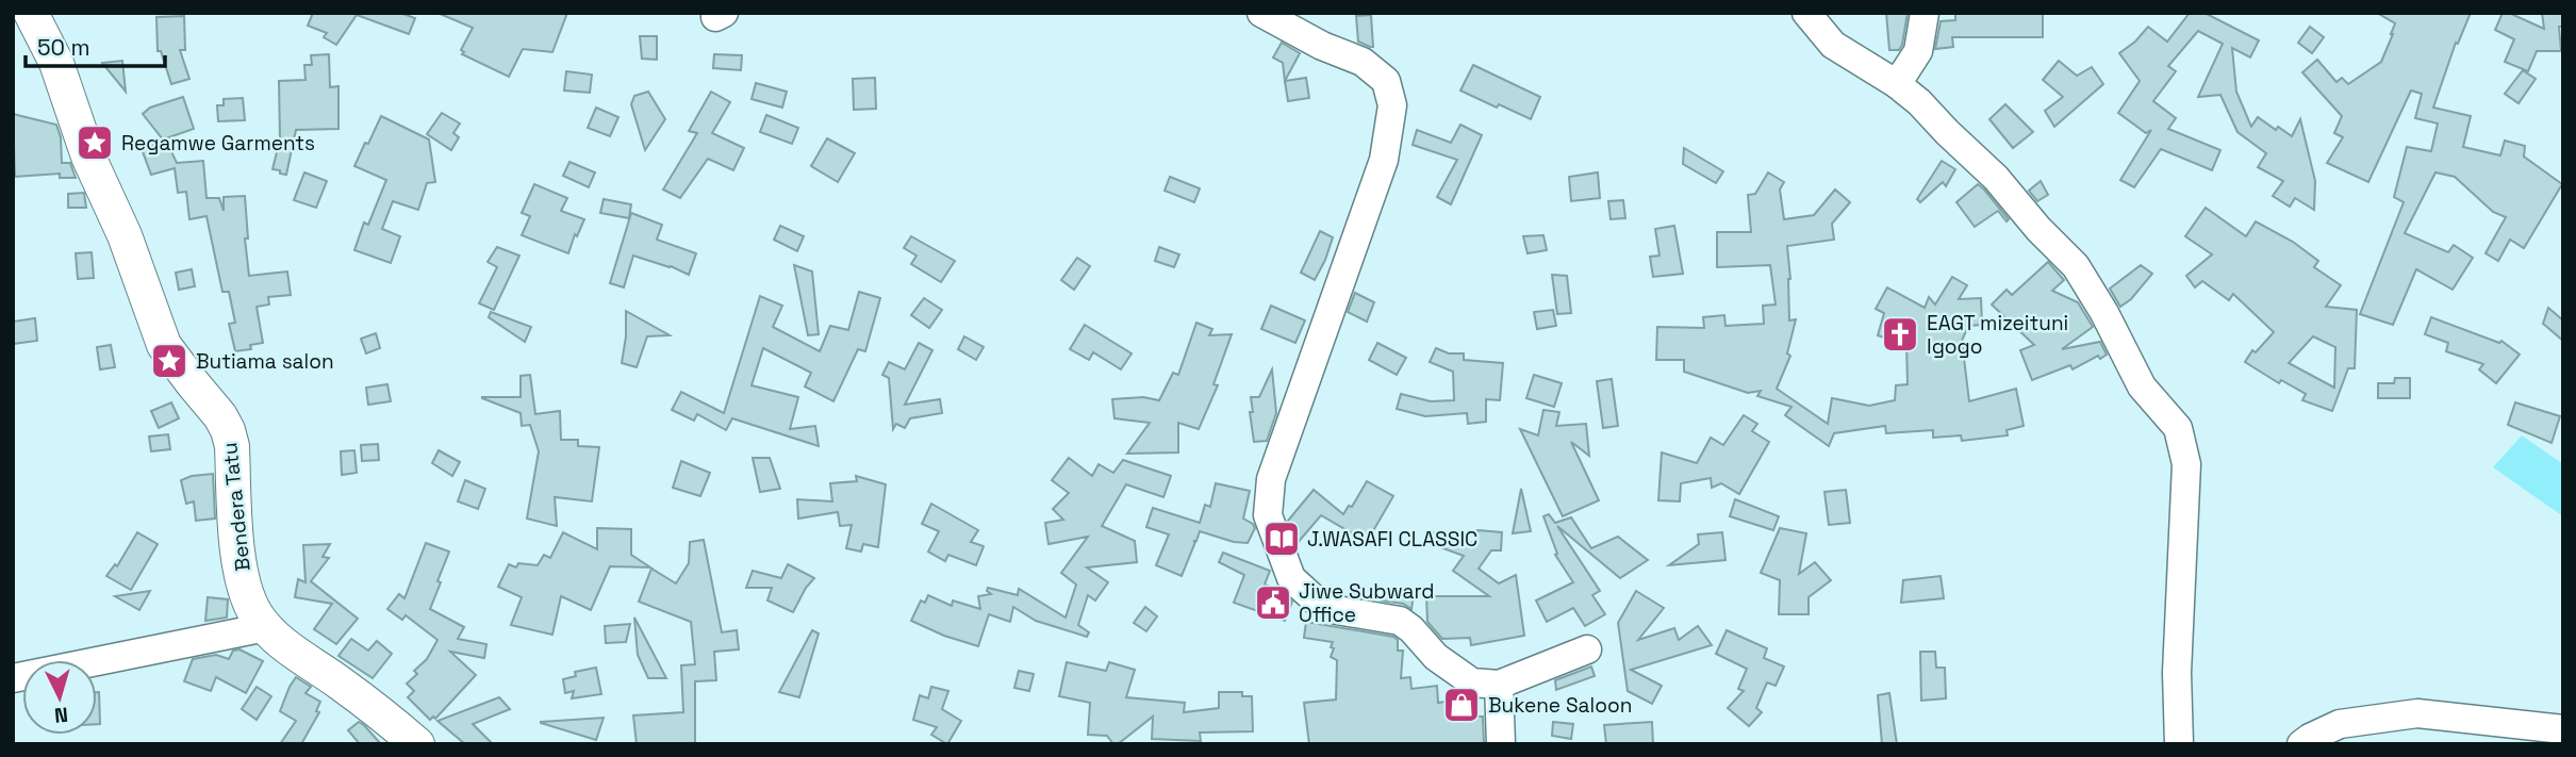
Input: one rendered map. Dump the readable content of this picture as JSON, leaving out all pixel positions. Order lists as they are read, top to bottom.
{
  "streets": {
    "main road": ["Bendera Tatu"]
  },
  "places": {
    "place": ["Regamwe Garments", "Butiama salon"],
    "church": ["EAGT mizeituni Igogo"],
    "library": ["J.WASAFI CLASSIC"],
    "public building": ["Jiwe Subward Office"],
    "shop": ["Bukene Saloon"]
  },
  "scale_bar": "50 m",
  "north": "bottom"
}
